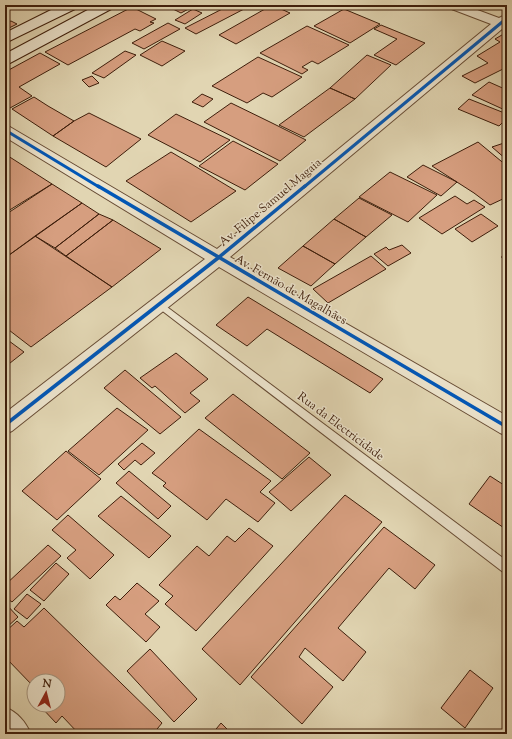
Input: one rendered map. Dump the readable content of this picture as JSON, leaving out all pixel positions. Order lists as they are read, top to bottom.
{
  "streets": {
    "street": ["Av. Filipe Samuel Magaia", "Av. Fernão de Magalhães"],
    "lane": ["Rua da Electricidade"]
  },
  "crossings": [
    ["Av. Filipe Samuel Magaia", "Av. Fernão de Magalhães"],
    ["Av. Filipe Samuel Magaia", "Rua da Electricidade"]
  ],
  "north": "top"
}
